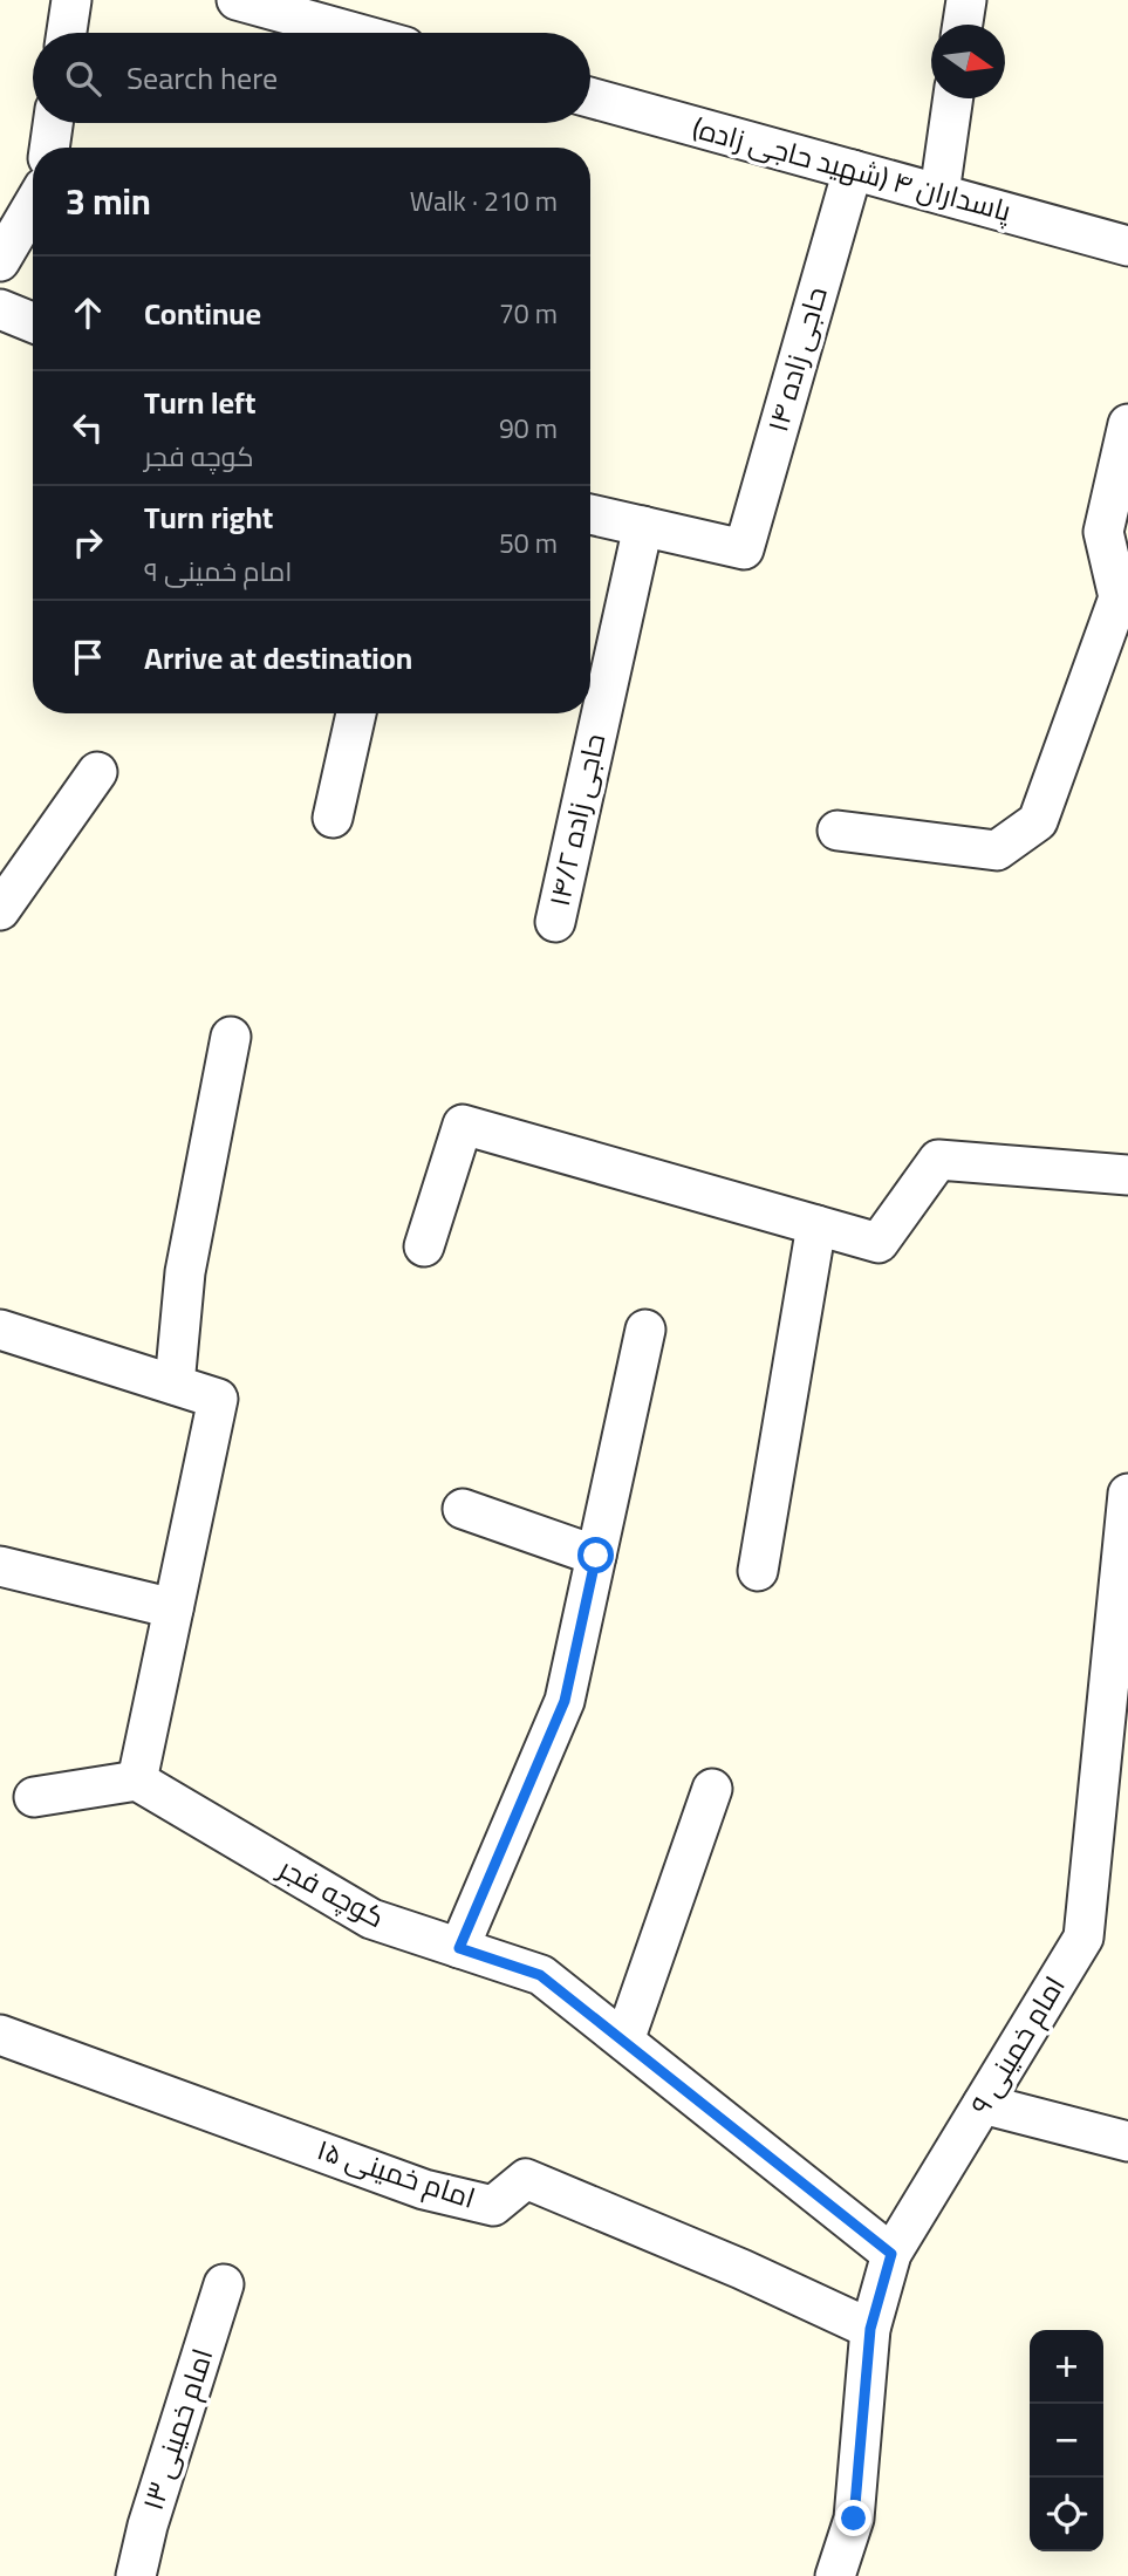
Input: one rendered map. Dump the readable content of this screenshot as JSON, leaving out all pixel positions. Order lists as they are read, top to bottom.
{
  "streets": {
    "street": [
      "پاسداران ۴ (شهید حاجی زاده)",
      "حاجی زاده ۱۴",
      "حاجی زاده ۱۴/۲",
      "کوچه فجر",
      "امام خمینی ۹",
      "امام خمینی ۱۵",
      "امام خمینی ۱۳"
    ]
  },
  "crossings": [
    ["پاسداران ۴ (شهید حاجی زاده)", "حاجی زاده ۱۴"],
    ["حاجی زاده ۱۴", "حاجی زاده ۱۴/۲"],
    ["کوچه فجر", "امام خمینی ۹"],
    ["امام خمینی ۹", "امام خمینی ۱۵"]
  ],
  "north": "right",
  "page": {
    "search": "Search here",
    "heading": ["3 min", "Walk · 210 m"],
    "list": [
      ["Continue", "70 m"],
      ["Turn left", "کوچه فجر", "90 m"],
      ["Turn right", "امام خمینی ۹", "50 m"],
      "Arrive at destination"
    ],
    "map_buttons": ["+", "−"]
  }
}
